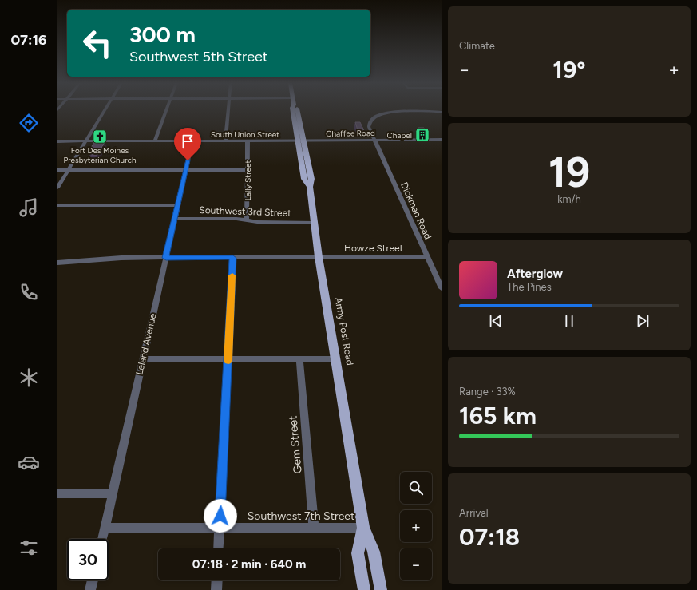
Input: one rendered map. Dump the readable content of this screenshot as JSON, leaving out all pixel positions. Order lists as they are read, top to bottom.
{
  "streets": {
    "main road": ["Army Post Road"],
    "street": [
      "Chaffee Road",
      "South Union Street",
      "Lally Street",
      "Dickman Road",
      "Southwest 3rd Street",
      "Howze Street",
      "Leland Avenue",
      "Gem Street",
      "Southwest 7th Street"
    ]
  },
  "crossings": [
    ["Chaffee Road", "South Union Street"],
    ["Chaffee Road", "Dickman Road"],
    ["Chaffee Road", "Army Post Road"],
    ["South Union Street", "Lally Street"],
    ["South Union Street", "Army Post Road"],
    ["South Union Street", "Leland Avenue"],
    ["Lally Street", "Southwest 3rd Street"],
    ["Dickman Road", "Howze Street"],
    ["Southwest 3rd Street", "Army Post Road"],
    ["Southwest 3rd Street", "Leland Avenue"],
    ["Howze Street", "Army Post Road"],
    ["Howze Street", "Leland Avenue"],
    ["Army Post Road", "Southwest 7th Street"],
    ["Leland Avenue", "Southwest 7th Street"],
    ["Gem Street", "Southwest 7th Street"]
  ],
  "places": {
    "building": ["Chapel"],
    "church": ["Fort Des Moines Presbyterian Church"]
  },
  "page": {
    "tabs": "07:16",
    "tile": [
      "Climate",
      ["19", "km/h"],
      ["Range · 33%", "165 km"],
      ["Arrival", "07:18"]
    ],
    "turn": ["300 m", "Southwest 5th Street"],
    "heat": ["−", "19°", "+"],
    "song": ["Afterglow", "The Pines"],
    "map_buttons": ["+", "−"],
    "limit": "30",
    "trip": "07:18 · 2 min · 640 m"
  }
}
